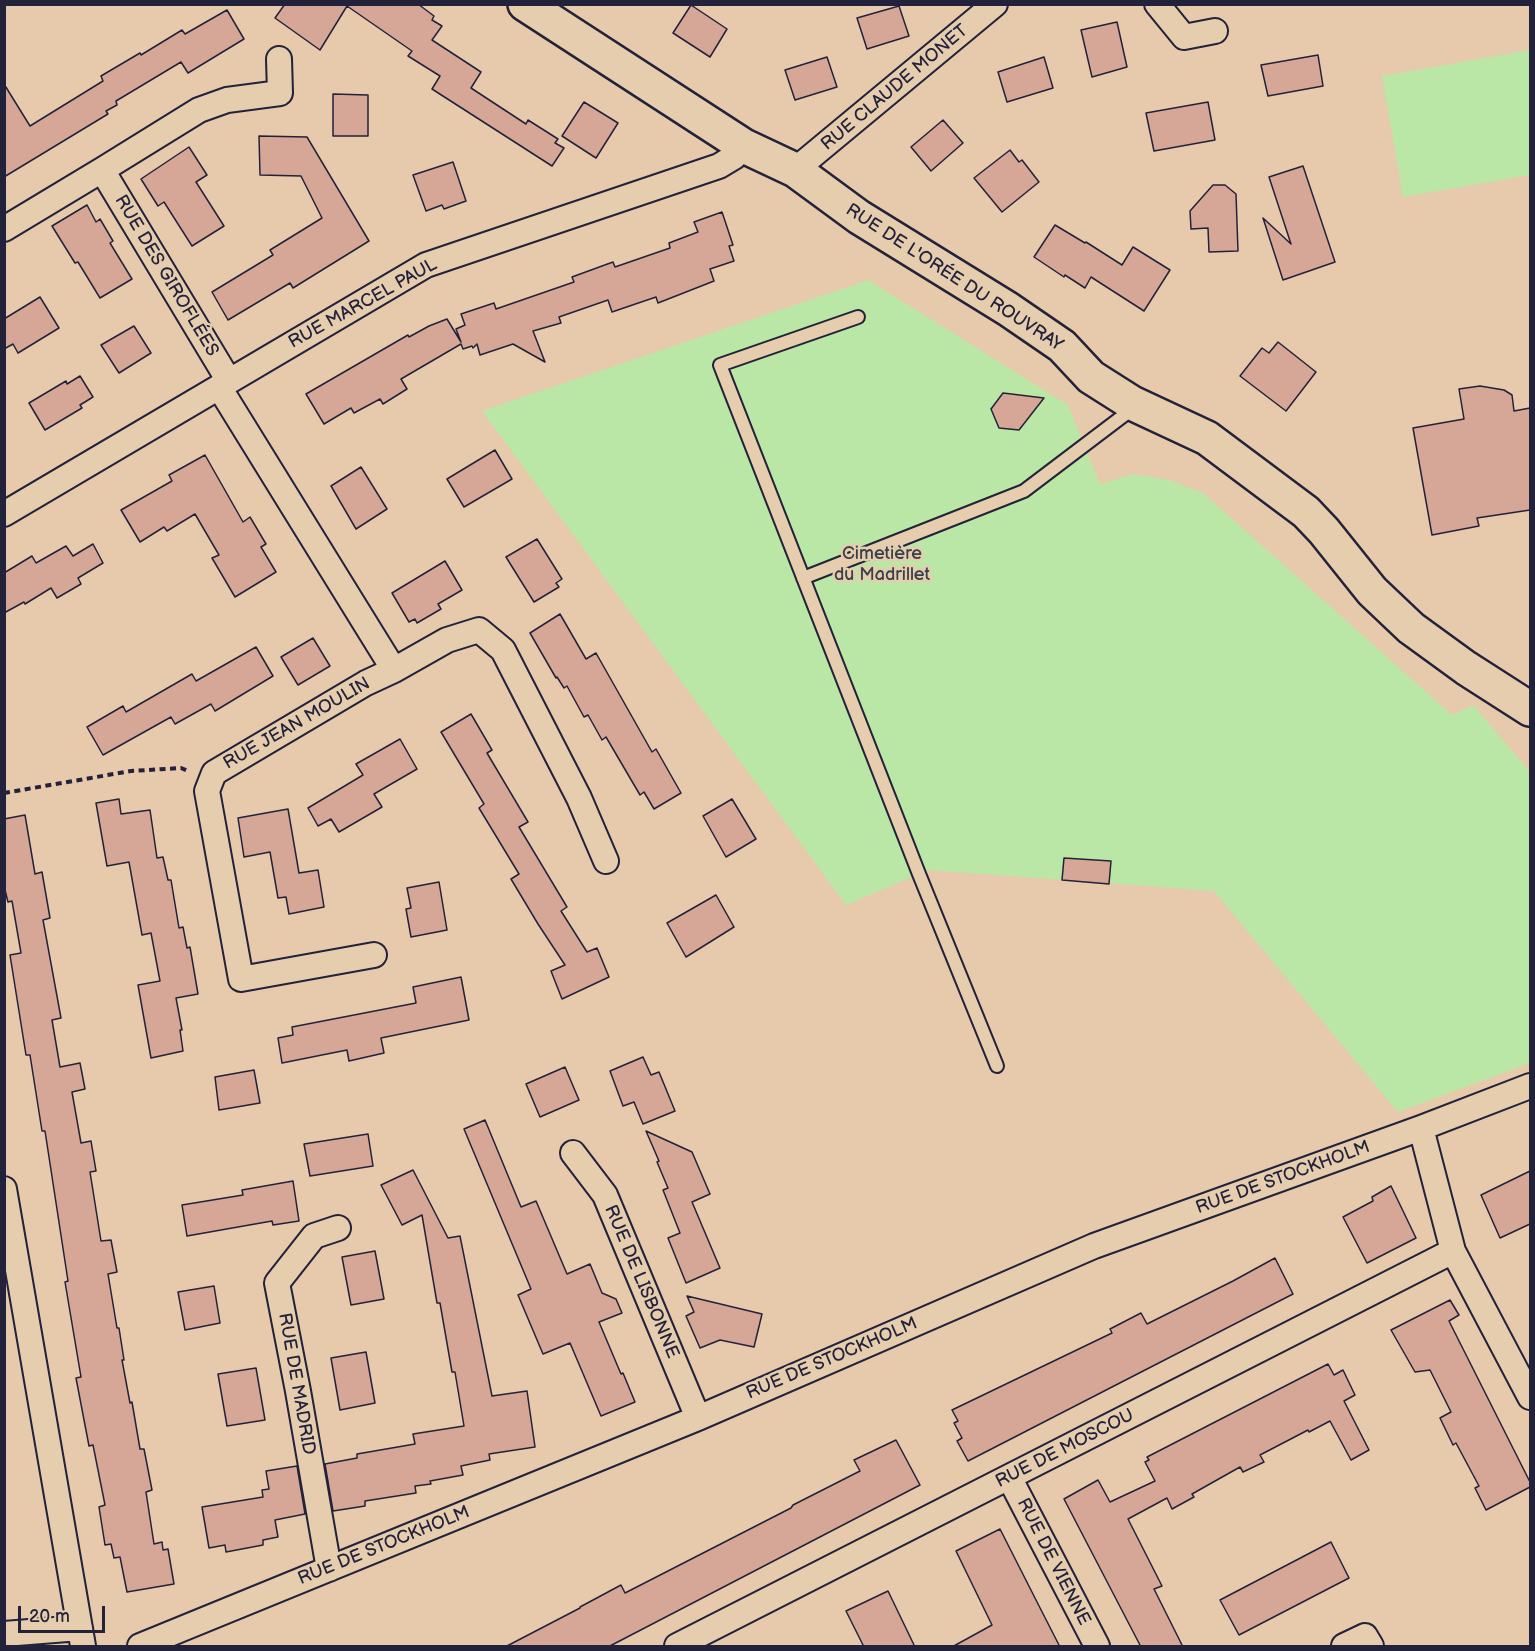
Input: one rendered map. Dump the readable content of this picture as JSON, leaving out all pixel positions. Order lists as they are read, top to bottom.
{
  "streets": {
    "street": [
      "RUE CLAUDE MONET",
      "RUE DES GIROFLÉES",
      "RUE DE L'ORÉE DU ROUVRAY",
      "RUE MARCEL PAUL",
      "RUE JEAN MOULIN",
      "RUE DE STOCKHOLM",
      "RUE DE LISBONNE",
      "RUE DE MADRID",
      "RUE DE MOSCOU",
      "RUE DE VIENNE"
    ]
  },
  "crossings": [
    ["RUE CLAUDE MONET", "RUE DE L'ORÉE DU ROUVRAY"],
    ["RUE DES GIROFLÉES", "RUE MARCEL PAUL"],
    ["RUE DE L'ORÉE DU ROUVRAY", "RUE MARCEL PAUL"],
    ["RUE DE STOCKHOLM", "RUE DE LISBONNE"],
    ["RUE DE STOCKHOLM", "RUE DE MADRID"],
    ["RUE DE MOSCOU", "RUE DE VIENNE"]
  ],
  "parks": ["Cimetière du Madrillet"],
  "scale_bar": "20 m"
}
